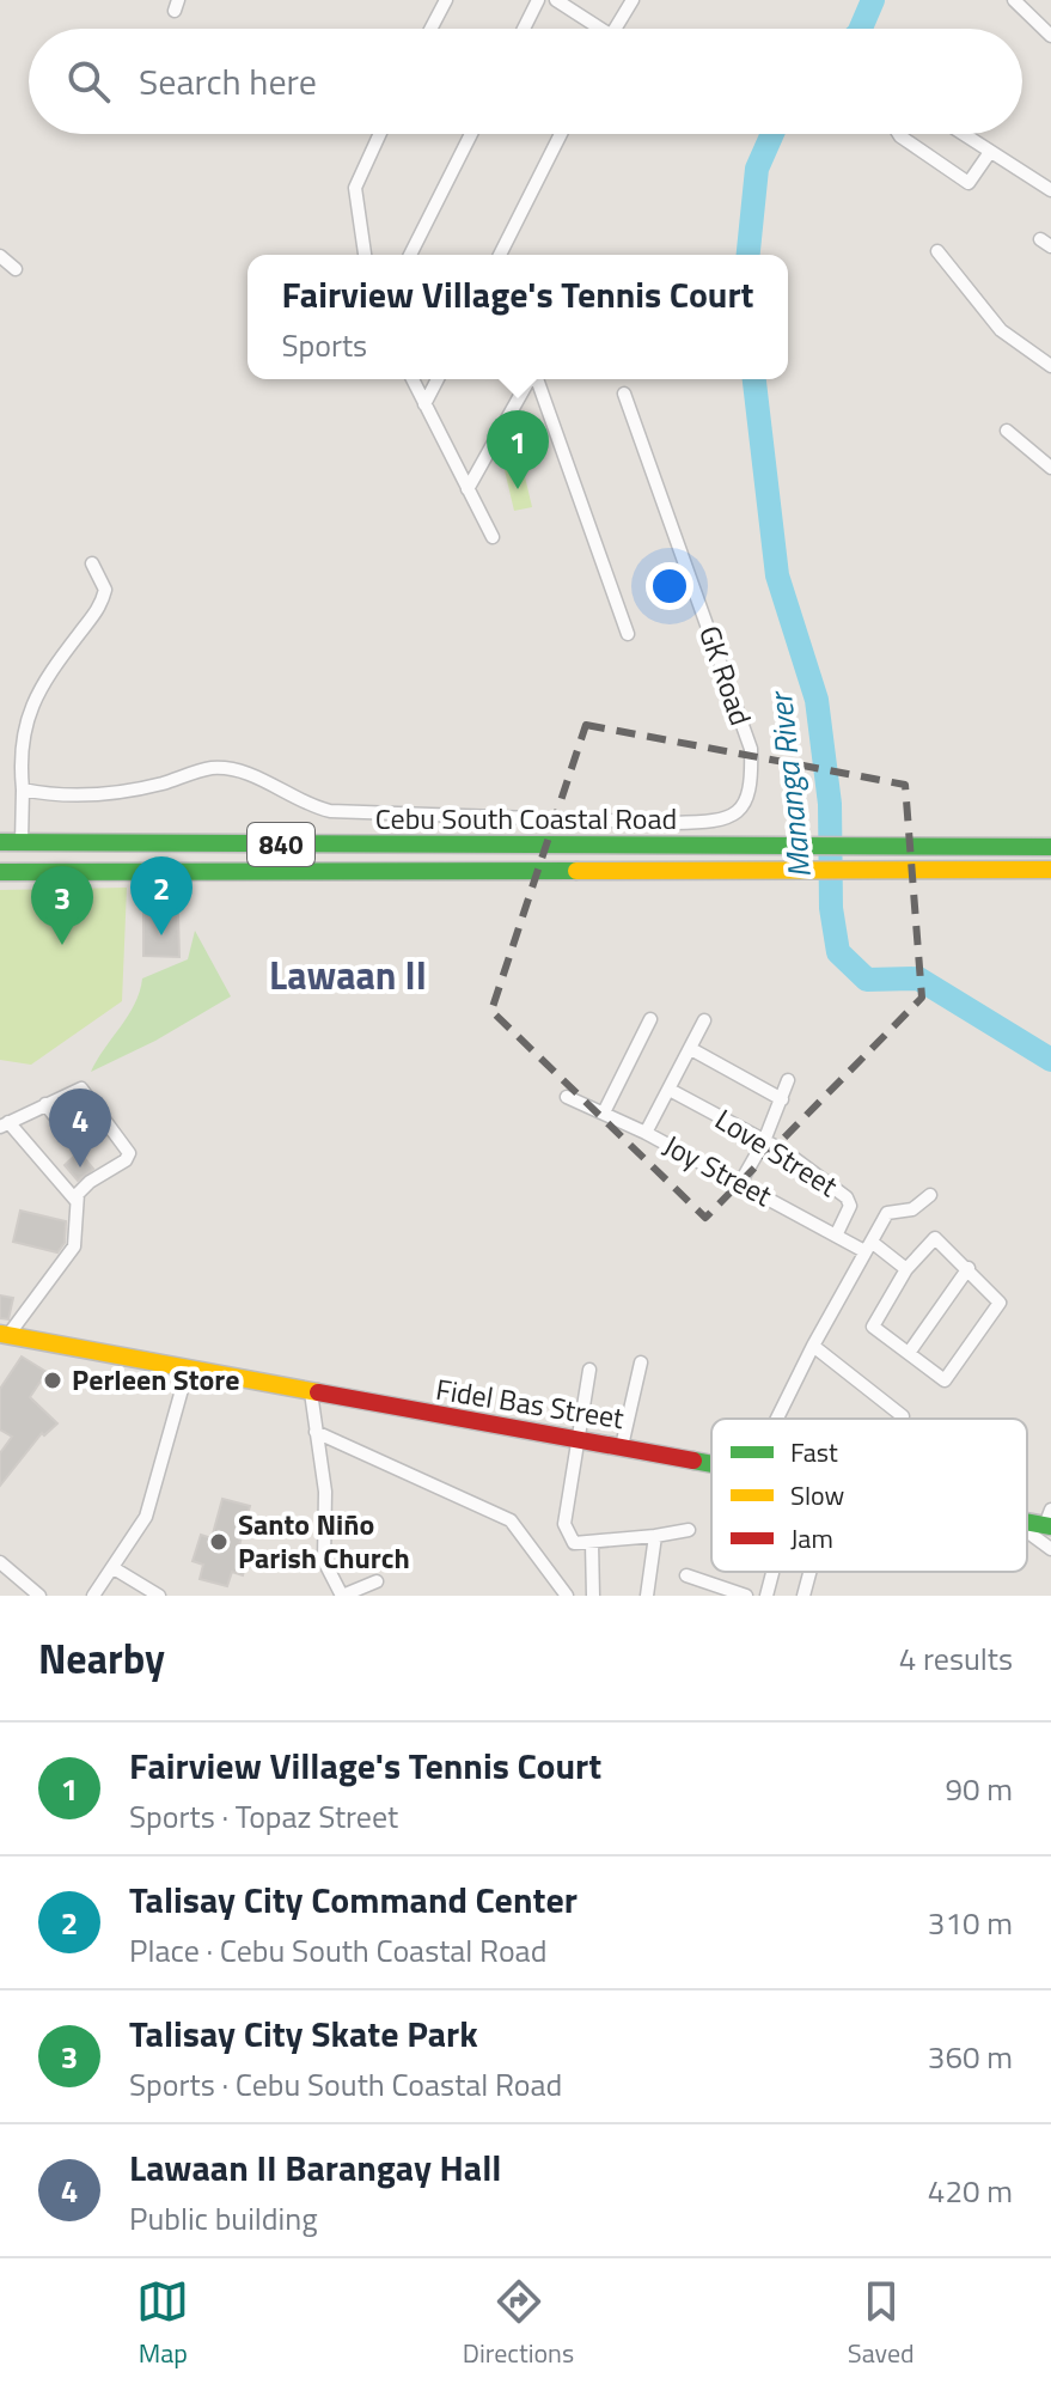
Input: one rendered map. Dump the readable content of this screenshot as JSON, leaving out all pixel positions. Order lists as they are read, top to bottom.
{
  "streets": {
    "main road": ["Cebu South Coastal Road", "840", "Fidel Bas Street"],
    "street": ["GK Road", "Love Street", "Joy Street"]
  },
  "crossings": [
    ["Love Street", "Joy Street"]
  ],
  "districts": ["Lawaan II"],
  "water": ["Mananga River"],
  "places": ["Perleen Store", "Santo Niño Parish Church"],
  "legend": ["Fast", "Slow", "Jam"],
  "page": {
    "search": "Search here",
    "popup": ["Fairview Village's Tennis Court", "Sports"],
    "pins": [
      "1",
      "2",
      "3",
      "4"
    ],
    "heading": ["Nearby", "4 results"],
    "list": [
      {
        "mark": "1",
        "name": "Fairview Village's Tennis Court",
        "note": "Sports · Topaz Street",
        "value": "90 m"
      },
      {
        "mark": "2",
        "name": "Talisay City Command Center",
        "note": "Place · Cebu South Coastal Road",
        "value": "310 m"
      },
      {
        "mark": "3",
        "name": "Talisay City Skate Park",
        "note": "Sports · Cebu South Coastal Road",
        "value": "360 m"
      },
      {
        "mark": "4",
        "name": "Lawaan II Barangay Hall",
        "note": "Public building",
        "value": "420 m"
      }
    ],
    "nav": ["Map", "Directions", "Saved"]
  }
}
